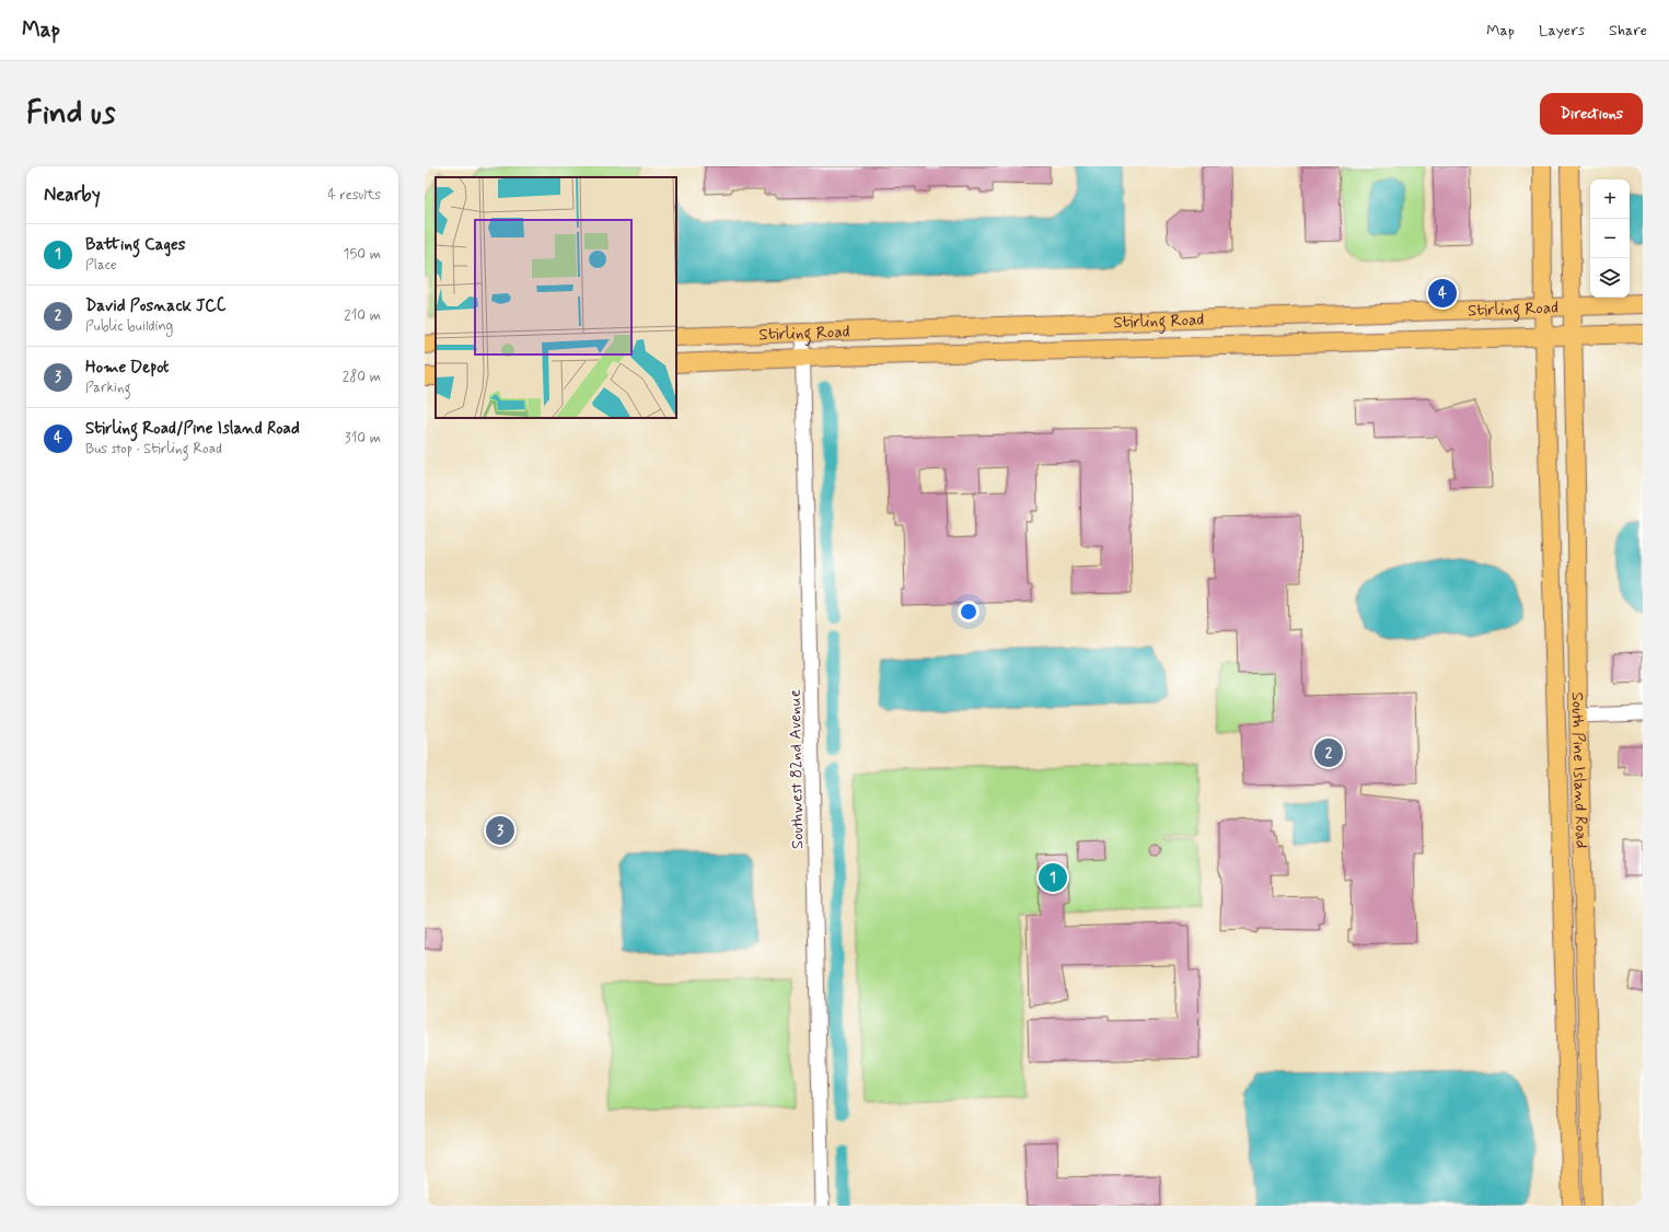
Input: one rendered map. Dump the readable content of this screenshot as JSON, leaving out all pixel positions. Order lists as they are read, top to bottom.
{
  "streets": {
    "main road": ["Stirling Road", "South Pine Island Road"],
    "street": ["Southwest 82nd Avenue"]
  },
  "crossings": [
    ["Stirling Road", "Southwest 82nd Avenue"],
    ["Stirling Road", "South Pine Island Road"]
  ],
  "page": {
    "header": "Map",
    "nav": ["Map", "Layers", "Share"],
    "buttons": "Directions",
    "title": "Find us",
    "heading": ["Nearby", "4 results"],
    "map_buttons": ["+", "−"],
    "list": [
      {
        "mark": "1",
        "name": "Batting Cages",
        "note": "Place",
        "value": "150 m"
      },
      {
        "mark": "2",
        "name": "David Posnack JCC",
        "note": "Public building",
        "value": "210 m"
      },
      {
        "mark": "3",
        "name": "Home Depot",
        "note": "Parking",
        "value": "280 m"
      },
      {
        "mark": "4",
        "name": "Stirling Road/Pine Island Road",
        "note": "Bus stop · Stirling Road",
        "value": "310 m"
      }
    ],
    "pins": [
      "4",
      "2",
      "3",
      "1"
    ]
  }
}
